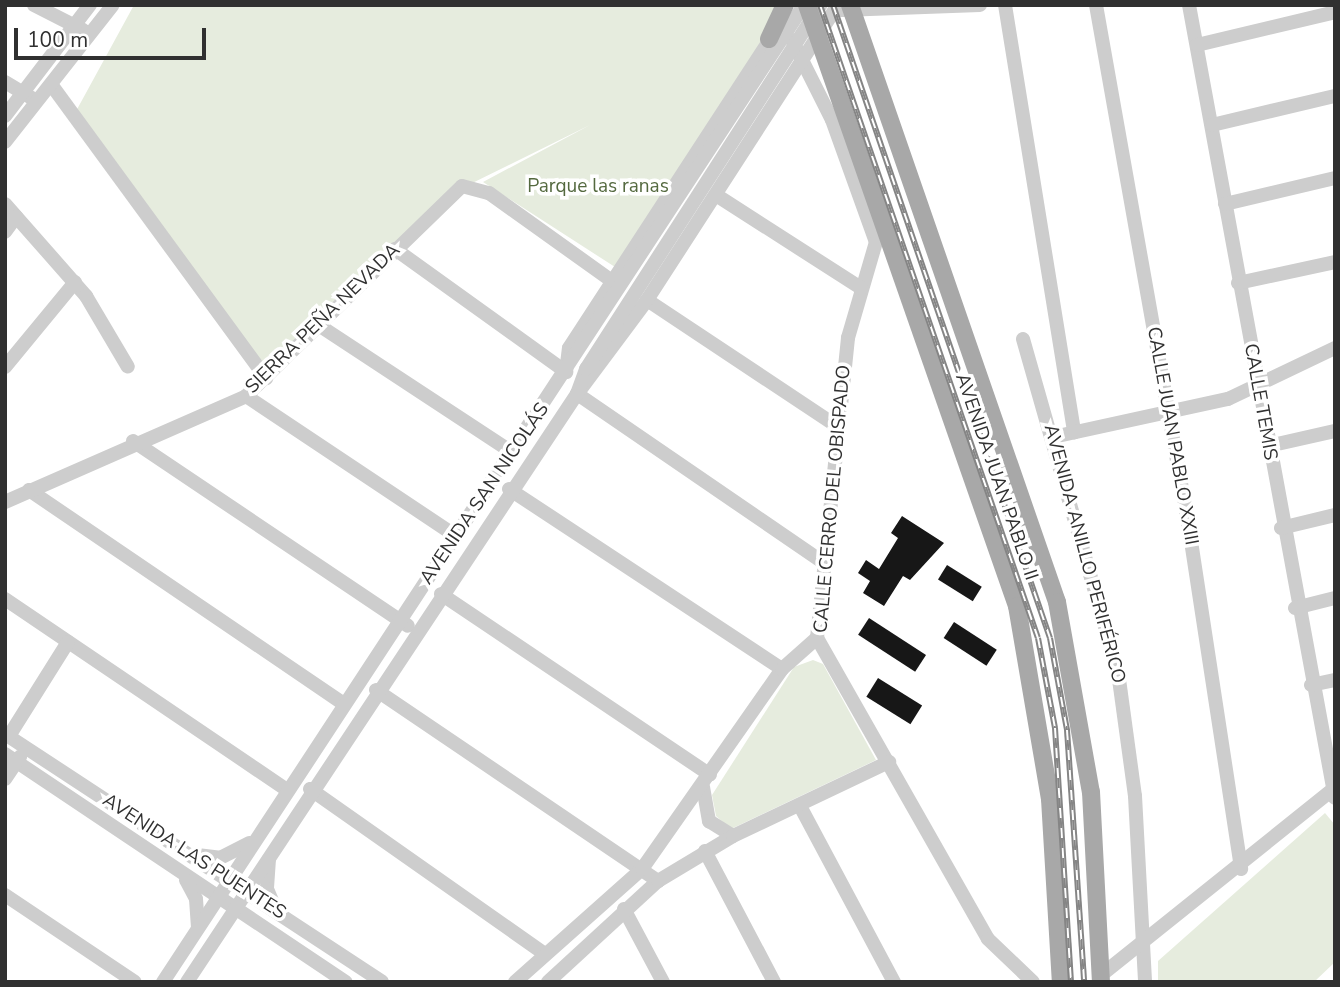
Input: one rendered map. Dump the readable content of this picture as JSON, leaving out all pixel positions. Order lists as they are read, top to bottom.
{
  "streets": {
    "main road": ["AVENIDA JUAN PABLO II"],
    "street": [
      "SIERRA PEÑA NEVADA",
      "CALLE TEMIS",
      "CALLE JUAN PABLO XXIII",
      "AVENIDA SAN NICOLÁS",
      "CALLE CERRO DEL OBISPADO",
      "AVENIDA ANILLO PERIFÉRICO",
      "AVENIDA LAS PUENTES"
    ]
  },
  "crossings": [
    ["AVENIDA JUAN PABLO II", "AVENIDA SAN NICOLÁS"],
    ["AVENIDA SAN NICOLÁS", "AVENIDA LAS PUENTES"]
  ],
  "parks": ["Parque las ranas"],
  "scale_bar": "100 m"
}
